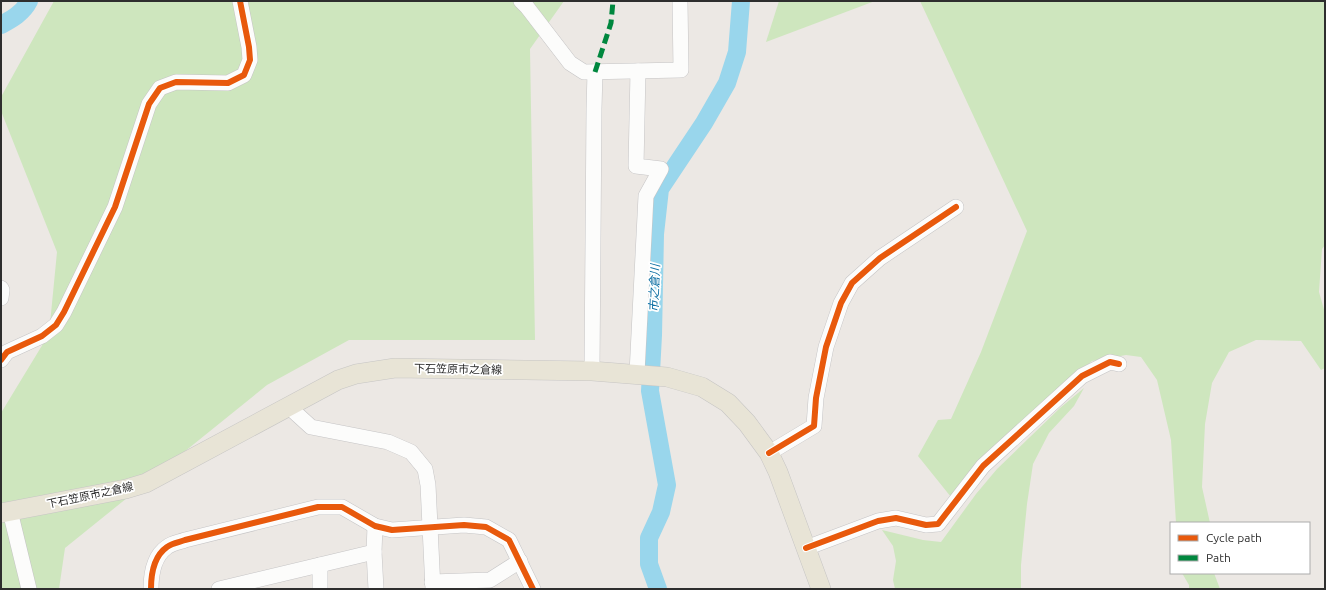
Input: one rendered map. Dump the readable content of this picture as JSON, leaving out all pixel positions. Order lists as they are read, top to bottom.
{
  "streets": {
    "main road": ["下石笠原市之倉線"]
  },
  "water": ["市之倉川"],
  "legend": ["Cycle path", "Path"]
}
